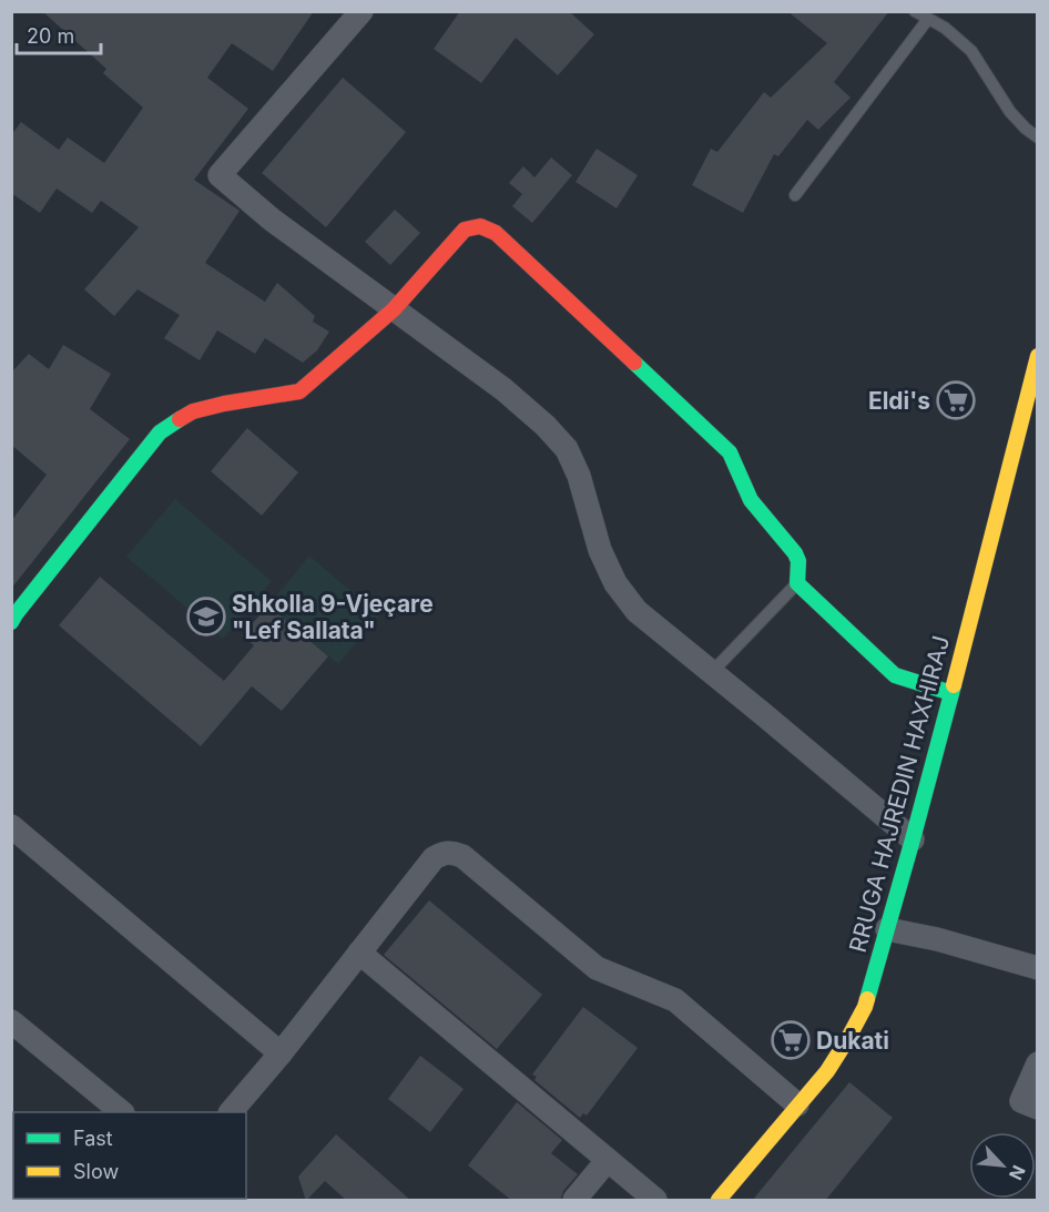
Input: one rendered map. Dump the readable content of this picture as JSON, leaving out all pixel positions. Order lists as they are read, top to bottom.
{
  "streets": {
    "street": ["RRUGA HAJREDIN HAXHIRAJ"]
  },
  "places": {
    "supermarket": ["Eldi's", "Dukati"],
    "school or university": ["Shkolla 9-Vjeçare \"Lef Sallata\""]
  },
  "legend": ["Fast", "Slow"],
  "scale_bar": "20 m",
  "north": "bottom right"
}
